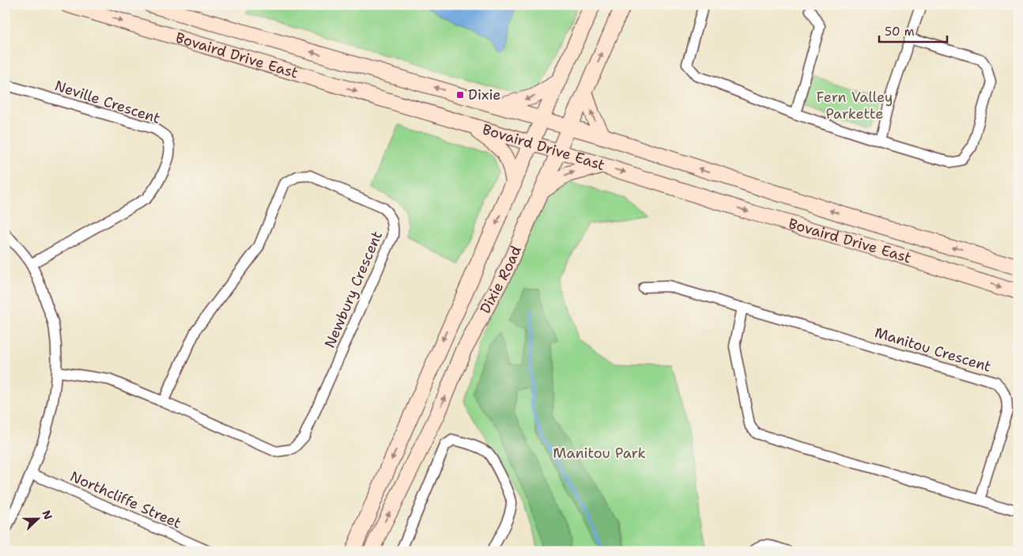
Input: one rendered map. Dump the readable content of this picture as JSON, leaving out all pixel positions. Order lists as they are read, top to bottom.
{
  "streets": {
    "main road": ["Bovaird Drive East", "Dixie Road"],
    "street": [
      "Neville Crescent",
      "Newbury Crescent",
      "Manitou Crescent",
      "Northcliffe Street"
    ]
  },
  "crossings": [
    ["Bovaird Drive East", "Dixie Road"]
  ],
  "parks": ["Fern Valley Parkette", "Manitou Park"],
  "places": {
    "transit": ["Dixie"]
  },
  "scale_bar": "50 m",
  "north": "right"
}
